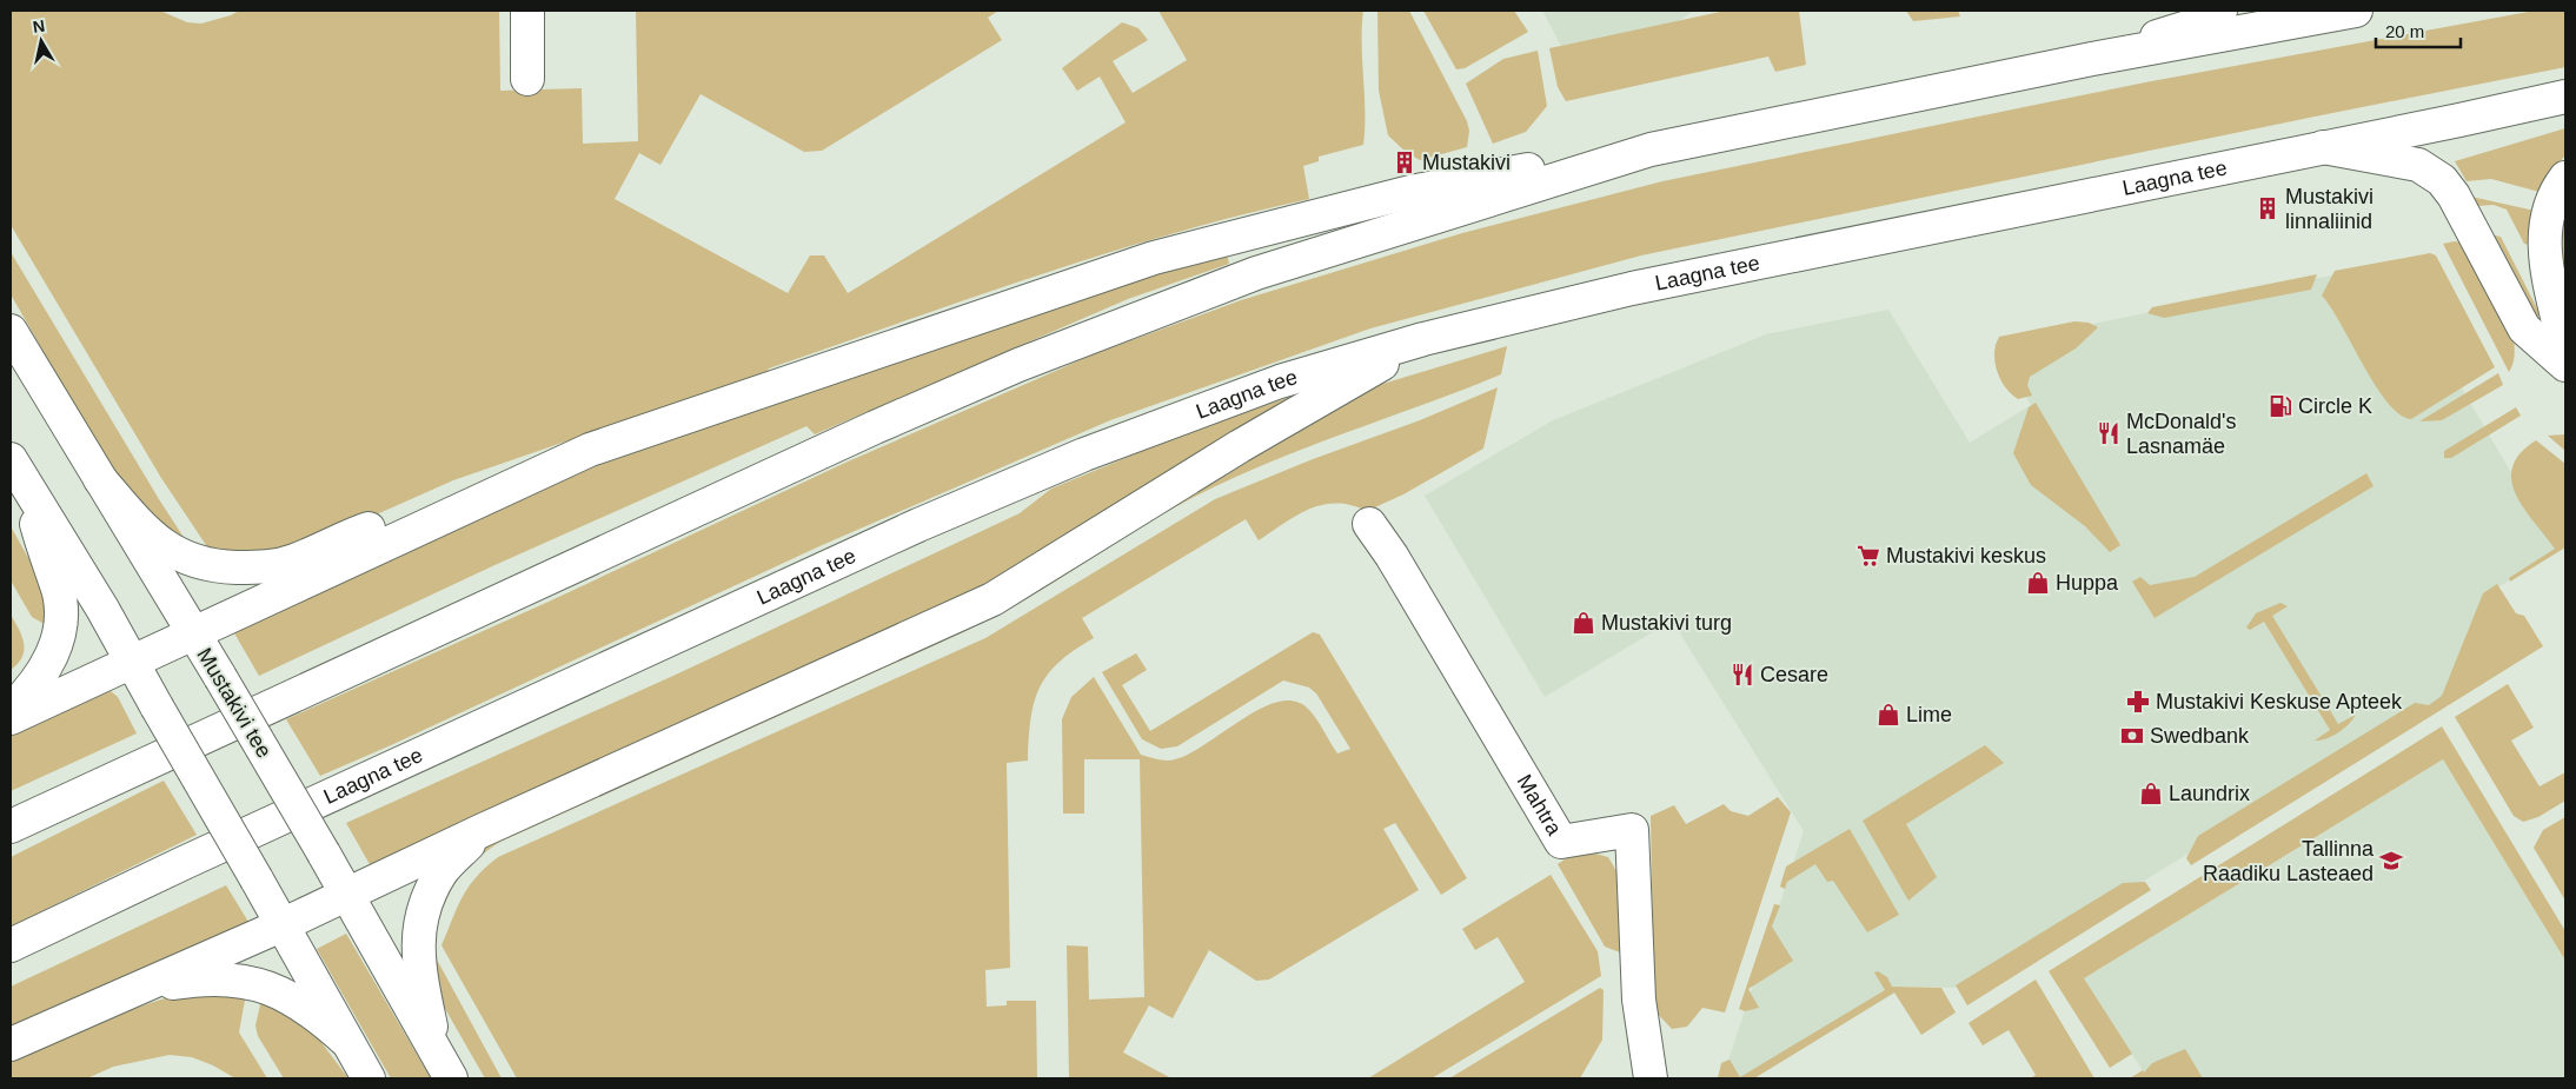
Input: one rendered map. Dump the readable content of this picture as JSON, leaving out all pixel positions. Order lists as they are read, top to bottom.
{
  "streets": {
    "main road": ["Laagna tee", "Mustakivi tee", "Mahtra"]
  },
  "places": {
    "building": ["Mustakivi", "Mustakivi linnaliinid"],
    "fuel station": ["Circle K"],
    "restaurant": ["McDonald's Lasnamäe", "Cesare"],
    "supermarket": ["Mustakivi keskus"],
    "shop": [
      "Huppa",
      "Mustakivi turg",
      "Lime",
      "Laundrix"
    ],
    "pharmacy": ["Mustakivi Keskuse Apteek"],
    "bank": ["Swedbank"],
    "school or university": ["Tallinna Raadiku Lasteaed"]
  },
  "scale_bar": "20 m",
  "north": "top"
}
